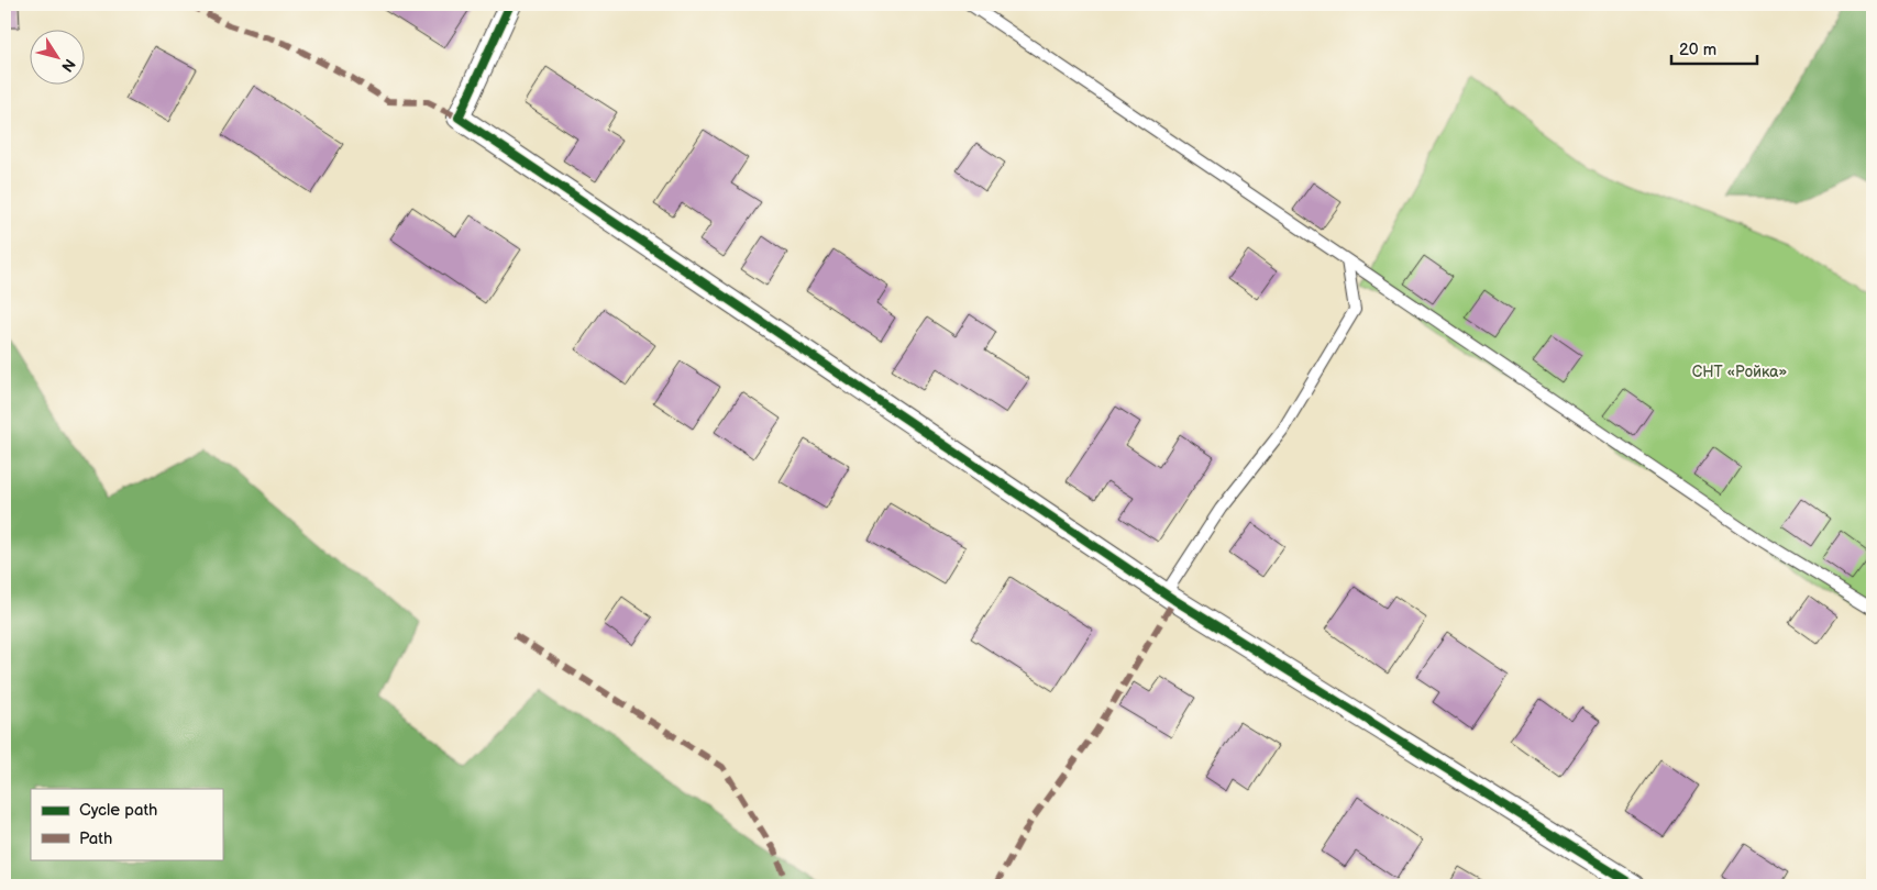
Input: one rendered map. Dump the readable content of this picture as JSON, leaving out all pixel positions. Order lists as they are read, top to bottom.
{
  "parks": ["СНТ «Ройка»"],
  "legend": ["Cycle path", "Path"],
  "scale_bar": "20 m",
  "north": "bottom right"
}
